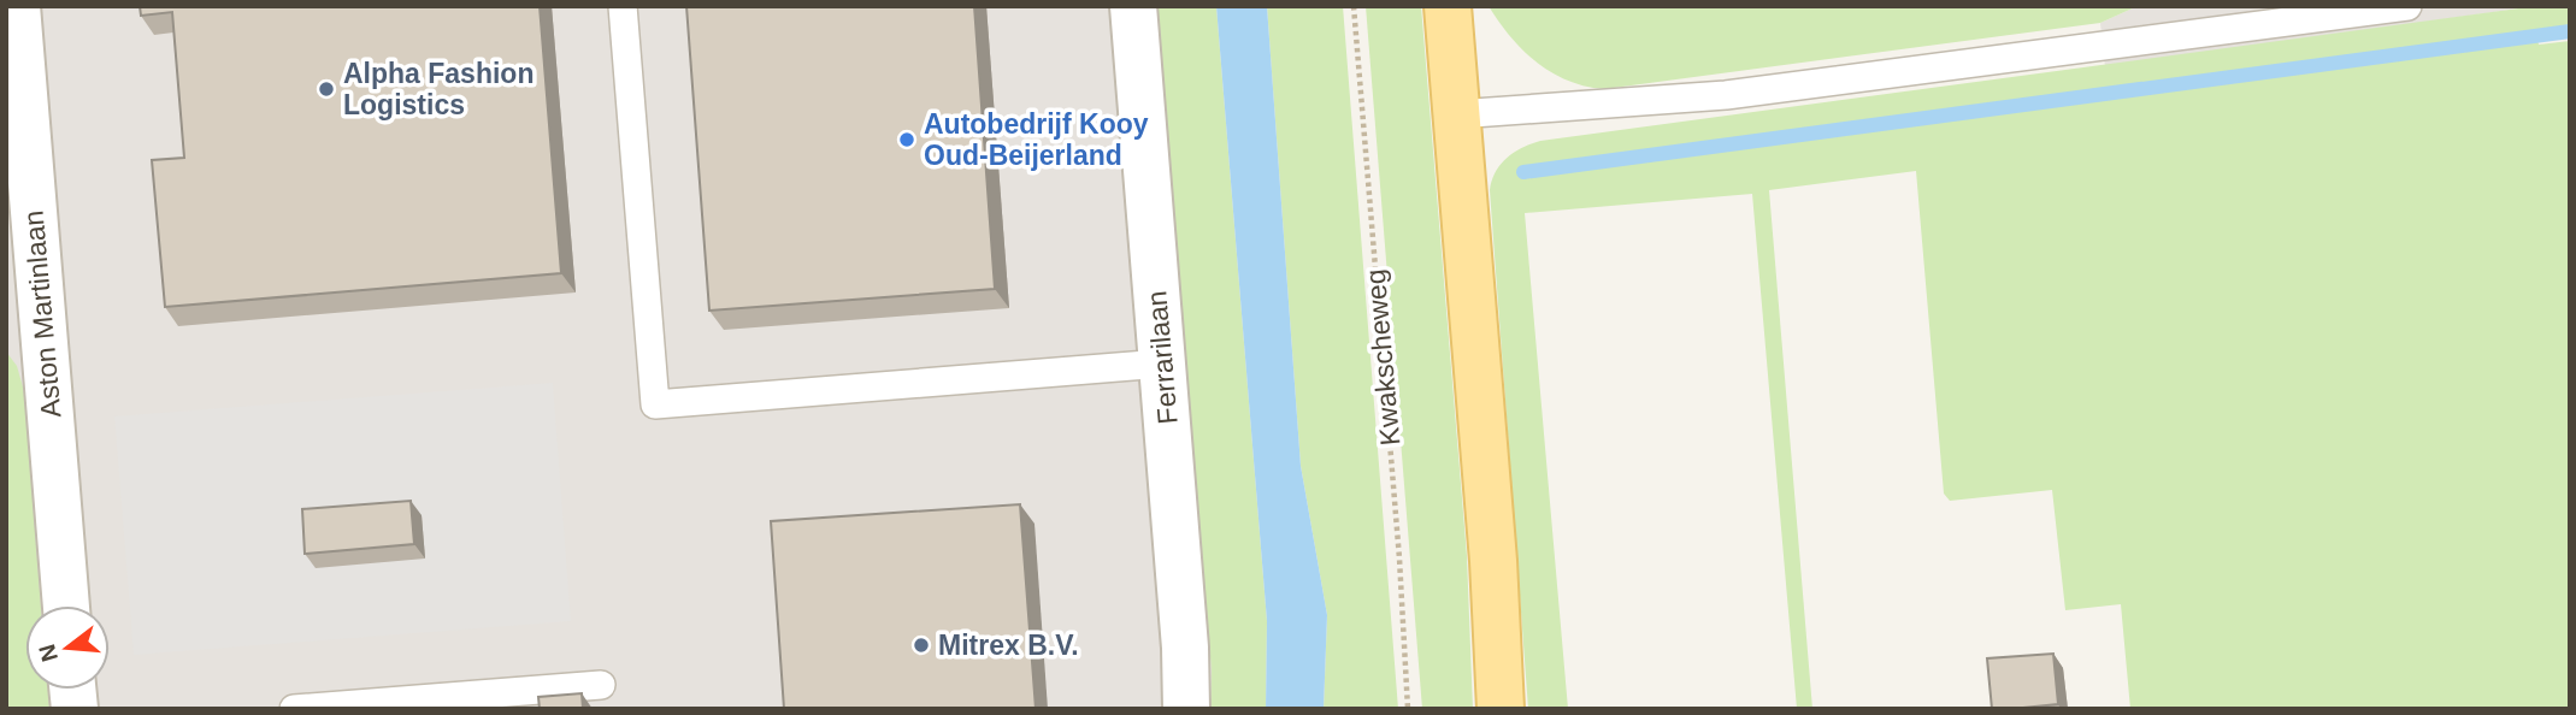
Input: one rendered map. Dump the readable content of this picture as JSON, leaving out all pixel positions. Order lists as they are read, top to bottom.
{
  "streets": {
    "street": ["Aston Martinlaan", "Ferrarilaan"],
    "path": ["Kwakscheweg"]
  },
  "places": ["Alpha Fashion Logistics", "Autobedrijf Kooy Oud-Beijerland", "Mitrex B.V."],
  "north": "left"
}
